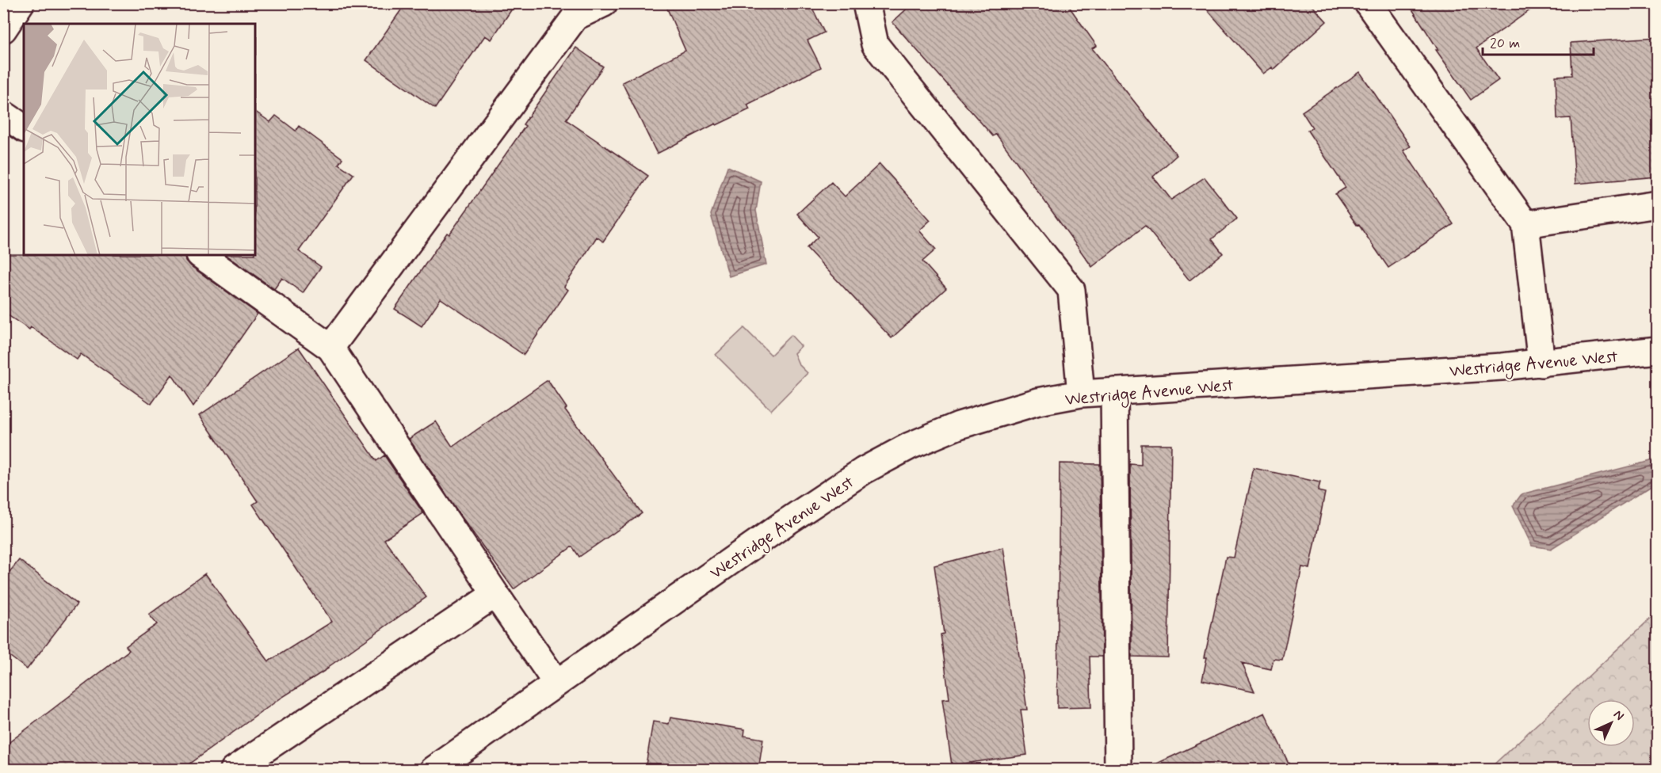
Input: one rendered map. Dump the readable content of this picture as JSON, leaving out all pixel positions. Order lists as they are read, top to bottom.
{
  "streets": {
    "street": ["Westridge Avenue West"]
  },
  "scale_bar": "20 m",
  "north": "top right"
}
